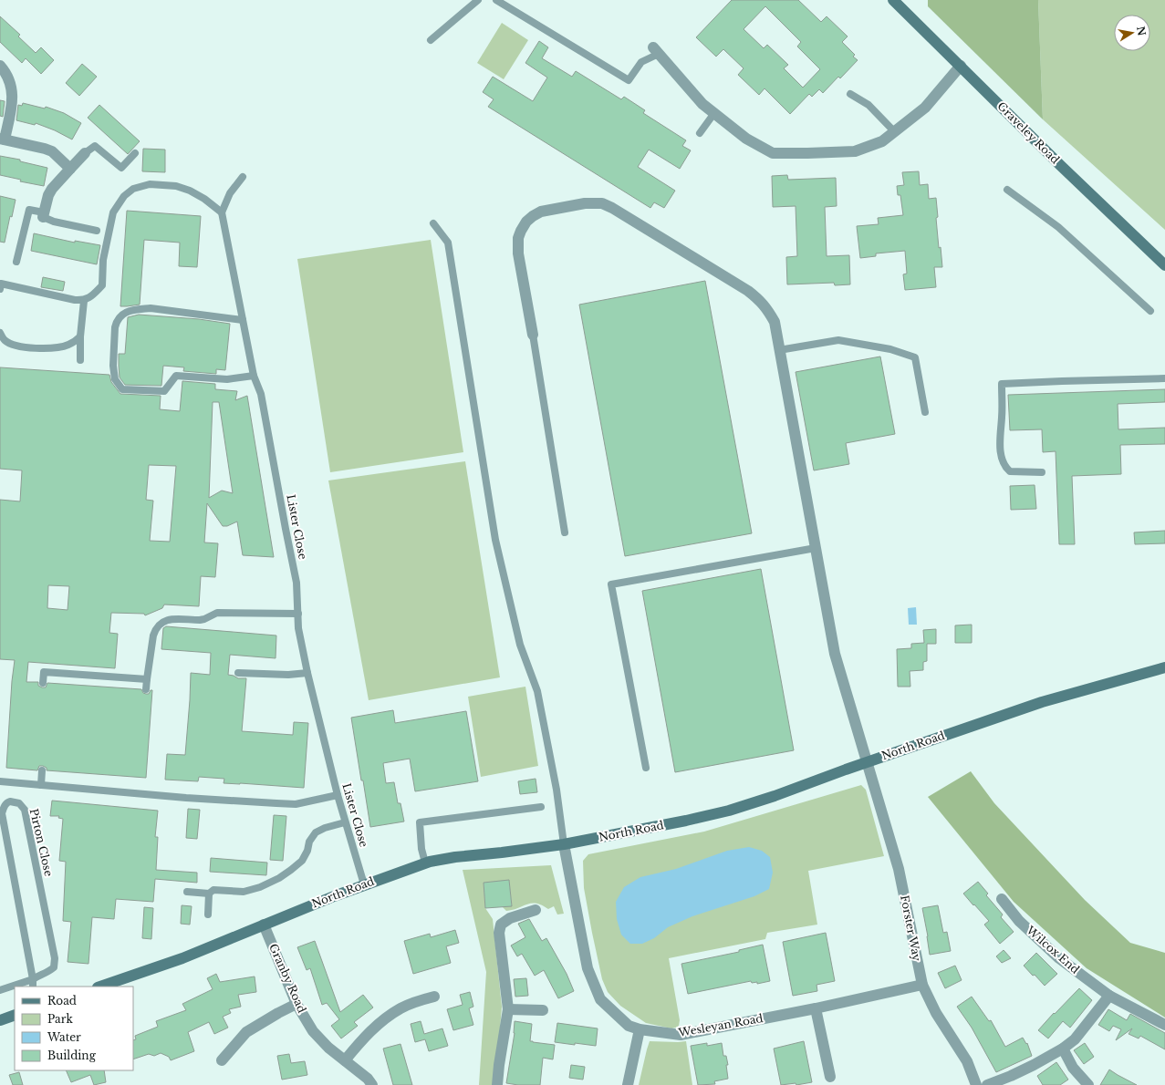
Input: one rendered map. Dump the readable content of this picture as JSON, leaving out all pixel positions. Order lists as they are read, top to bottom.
{
  "streets": {
    "main road": ["Graveley Road", "North Road"],
    "street": [
      "Forster Way",
      "Wilcox End",
      "Granby Road",
      "Wesleyan Road"
    ],
    "lane": ["Lister Close", "Pirton Close"]
  },
  "crossings": [
    ["Lister Close", "North Road"],
    ["North Road", "Forster Way"],
    ["North Road", "Granby Road"],
    ["North Road", "Wesleyan Road"],
    ["Forster Way", "Wesleyan Road"]
  ],
  "legend": [
    "Road",
    "Park",
    "Water",
    "Building"
  ],
  "north": "right"
}
